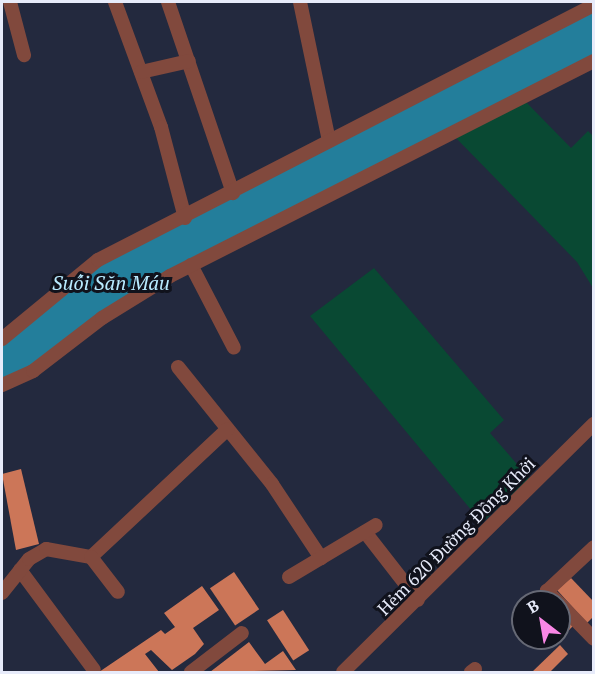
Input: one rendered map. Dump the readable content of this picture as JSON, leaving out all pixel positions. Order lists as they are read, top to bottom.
{
  "streets": {
    "street": ["Hẻm 620 Đường Đồng Khởi"]
  },
  "water": ["Suối Săn Máu"],
  "north": "top left"
}
